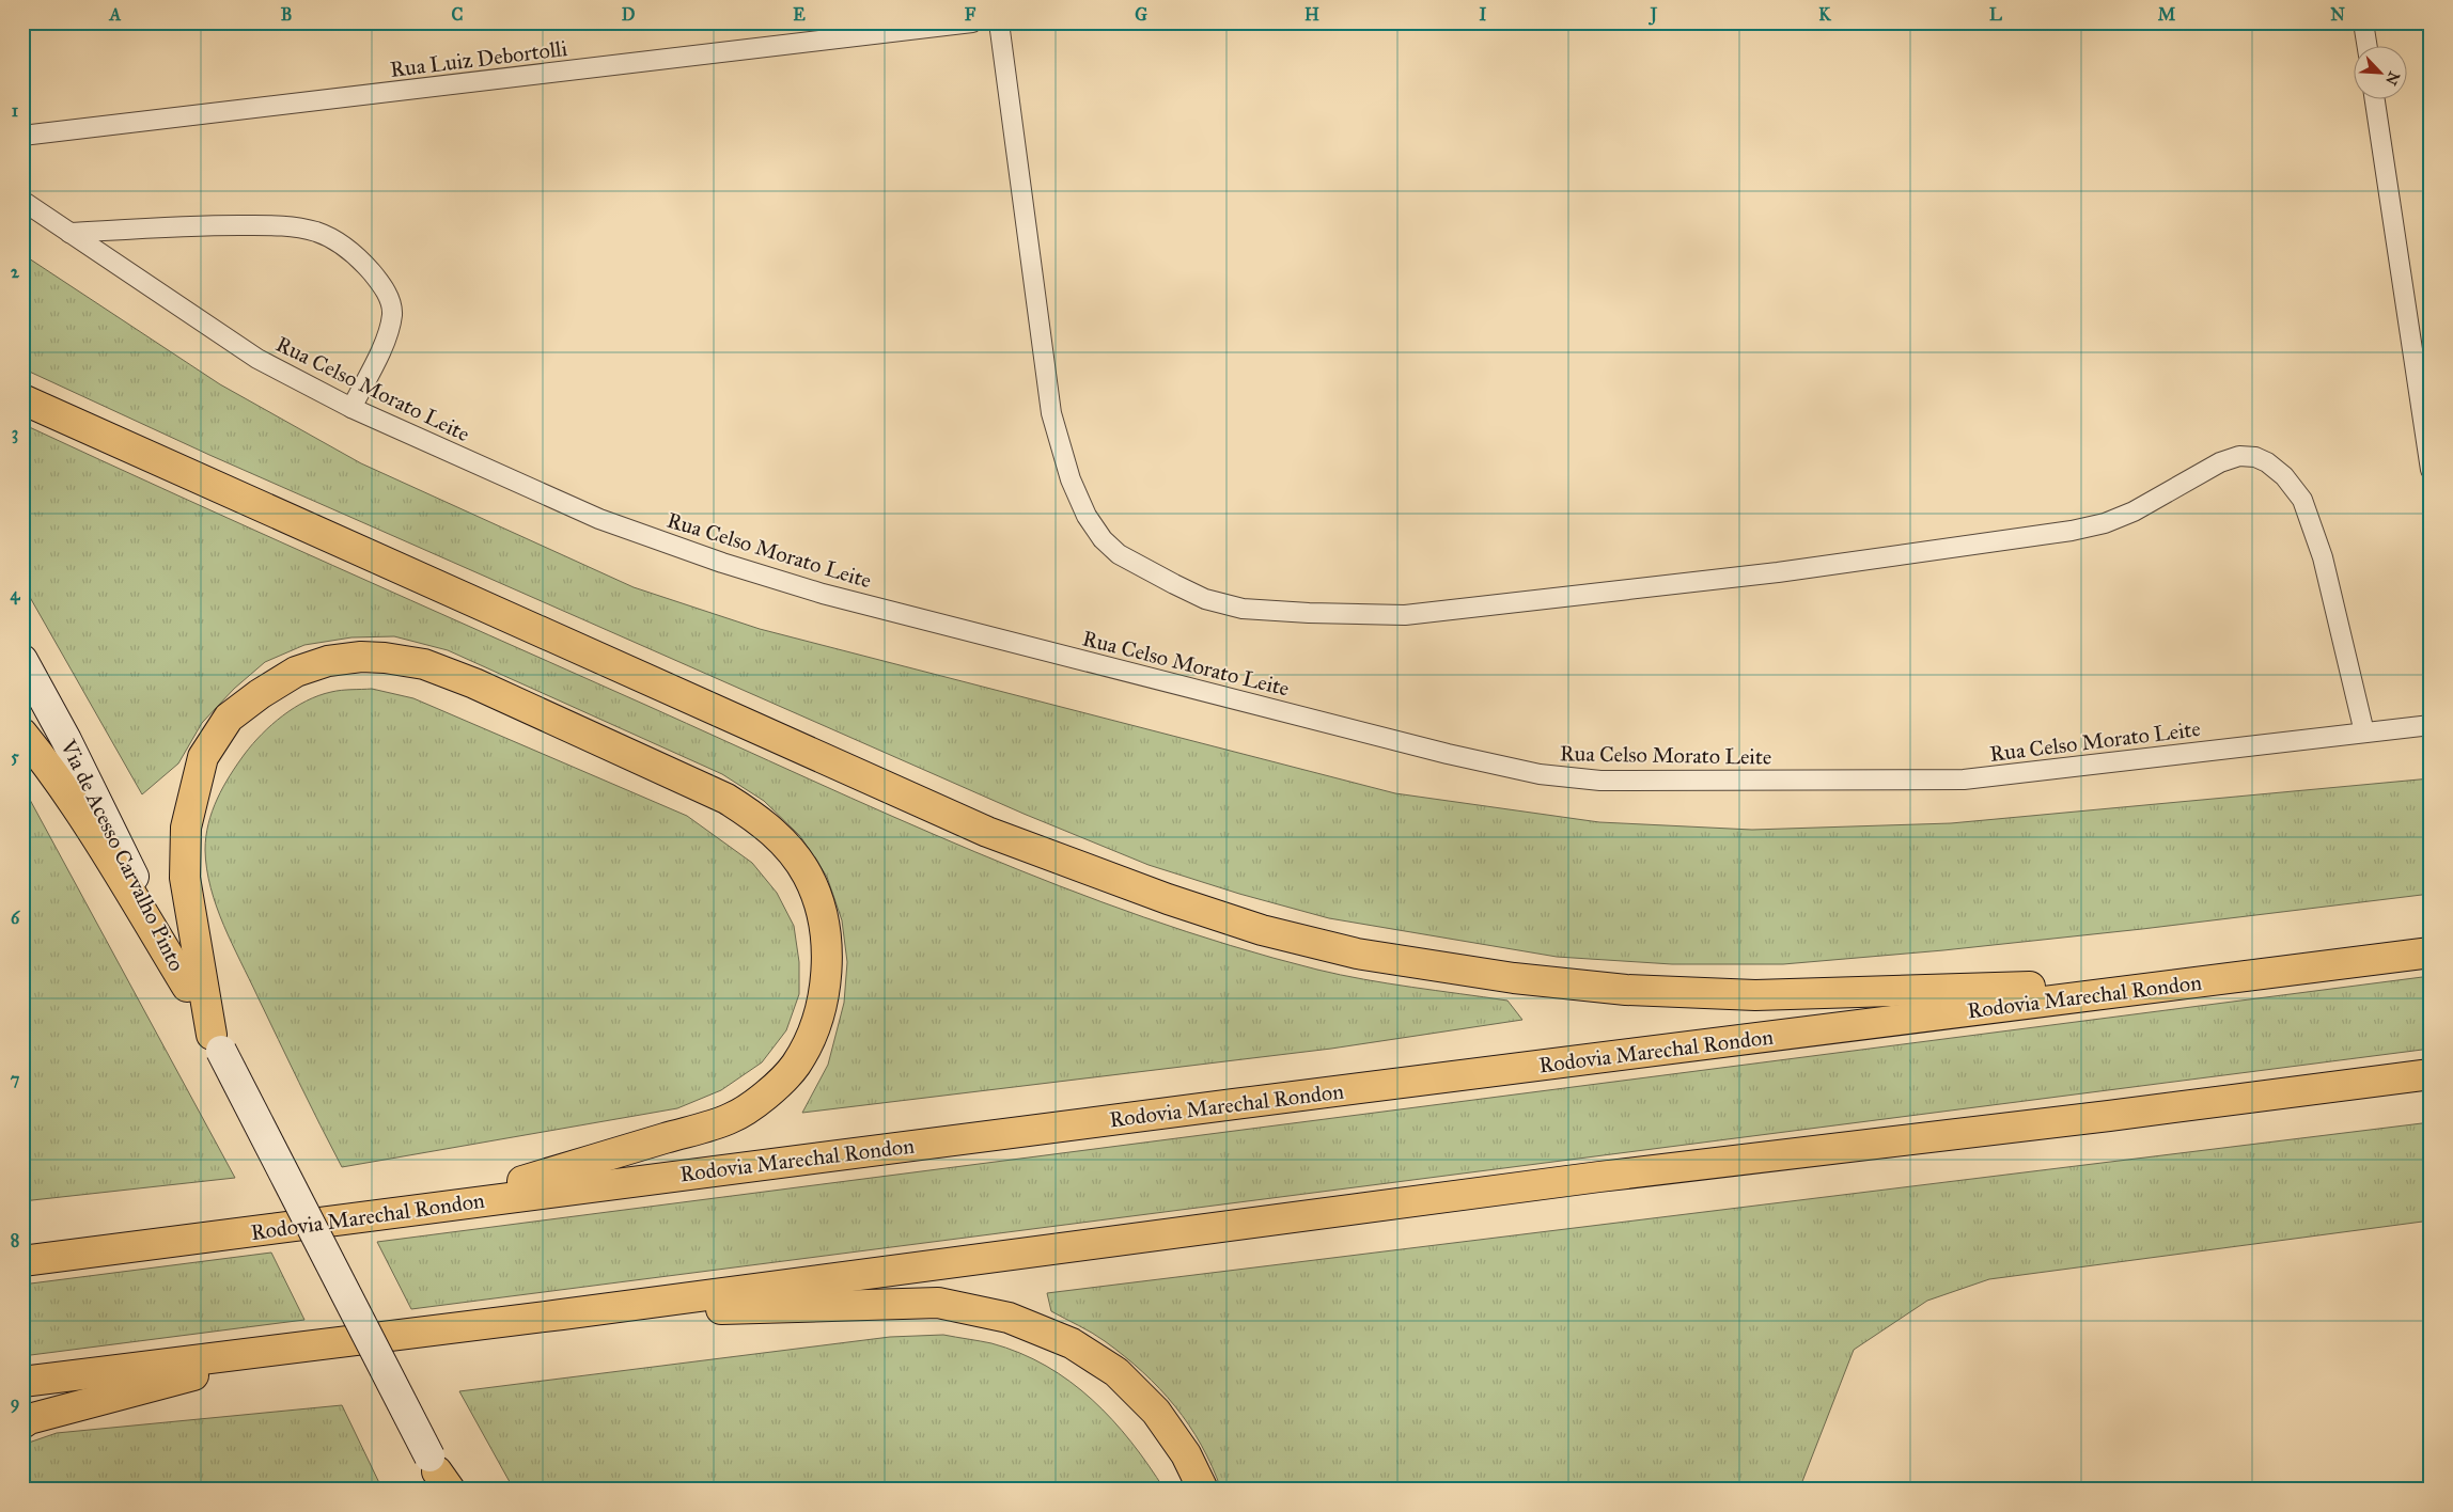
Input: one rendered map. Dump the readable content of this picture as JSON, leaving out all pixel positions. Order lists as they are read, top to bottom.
{
  "streets": {
    "highway": ["Rodovia Marechal Rondon"],
    "main road": ["Via de Acesso Carvalho Pinto"],
    "lane": ["Rua Luiz Debortolli", "Rua Celso Morato Leite"]
  },
  "north": "bottom right",
  "grid": {
    "columns": [
      "A",
      "B",
      "C",
      "D",
      "E",
      "F",
      "G",
      "H",
      "I",
      "J",
      "K",
      "L",
      "M",
      "N"
    ],
    "rows": [
      "1",
      "2",
      "3",
      "4",
      "5",
      "6",
      "7",
      "8",
      "9"
    ]
  }
}
